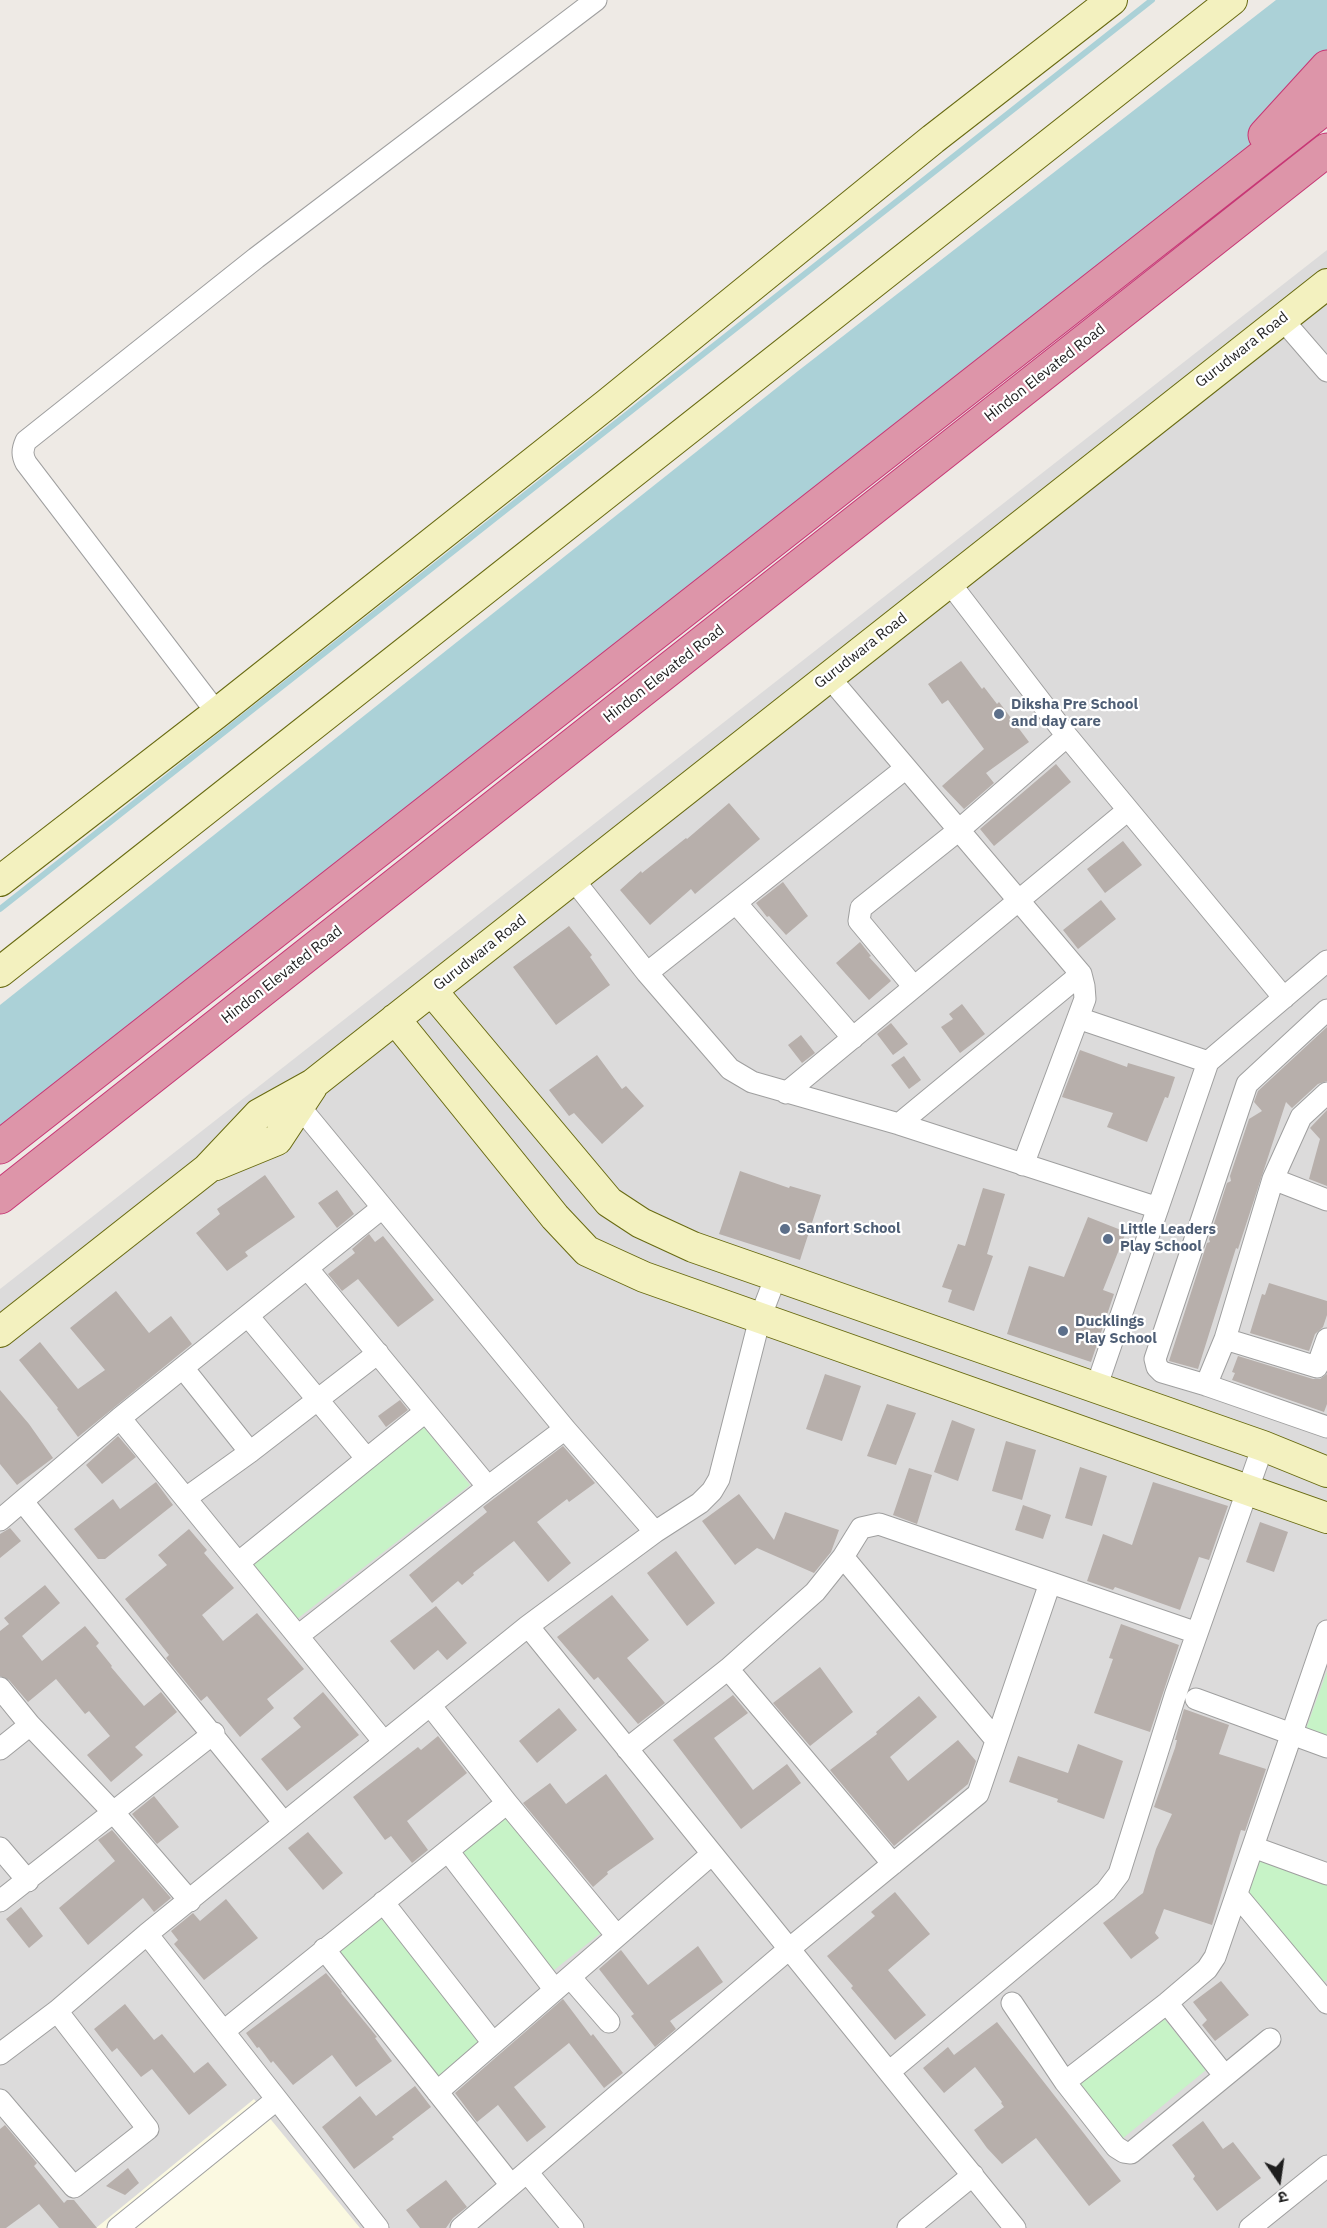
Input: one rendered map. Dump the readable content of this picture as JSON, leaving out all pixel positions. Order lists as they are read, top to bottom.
{
  "streets": {
    "highway": ["Hindon Elevated Road"],
    "street": ["Gurudwara Road"]
  },
  "places": [
    "Diksha Pre School and day care",
    "Sanfort School",
    "Little Leaders Play School",
    "Ducklings Play School"
  ],
  "north": "bottom"
}
